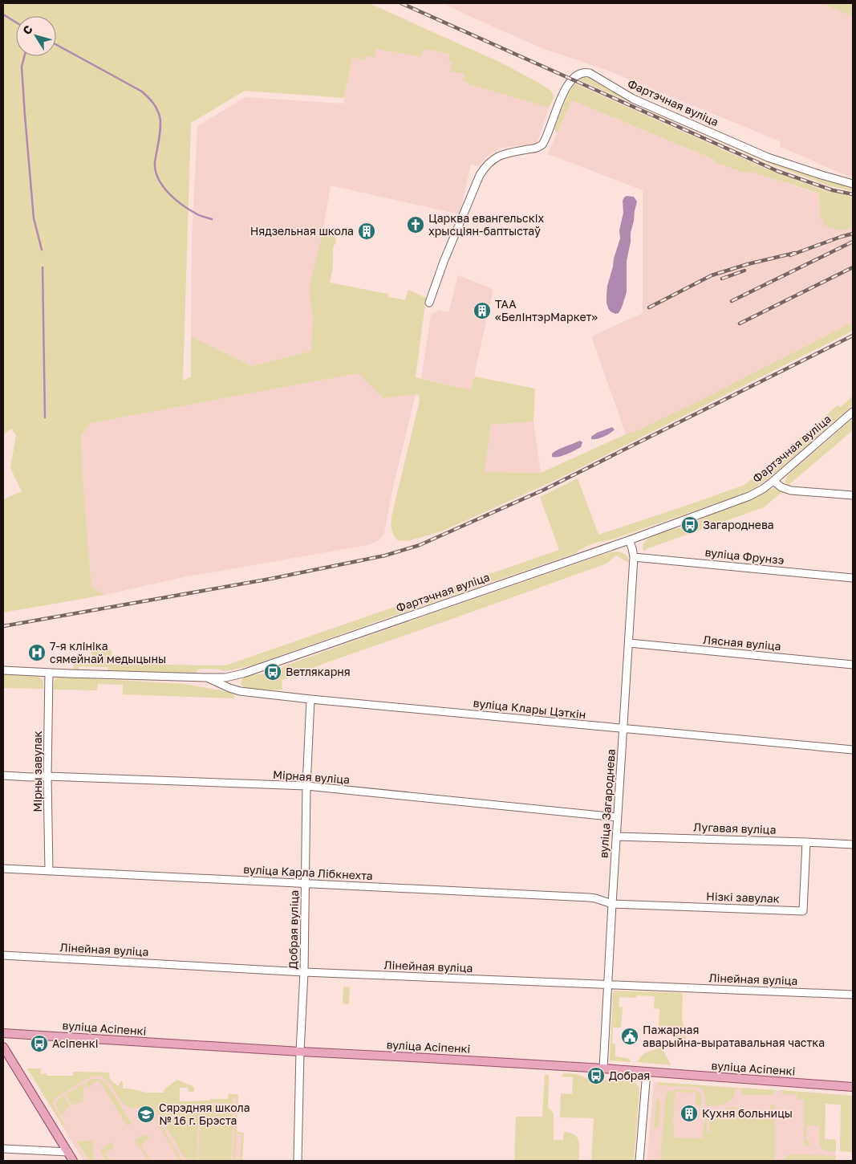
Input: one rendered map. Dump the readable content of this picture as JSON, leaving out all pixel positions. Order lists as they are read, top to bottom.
{
  "streets": {
    "main road": ["вуліца Асіпенкі"],
    "street": [
      "Фартэчная вуліца",
      "вуліца Фрунзэ",
      "Лясная вуліца",
      "вуліца Клары Цэткін",
      "Мірны завулак",
      "Мірная вуліца",
      "вуліца Загароднева",
      "Лугавая вуліца",
      "вуліца Карла Лібкнехта",
      "Нізкі завулак",
      "Добрая вуліца",
      "Лінейная вуліца"
    ]
  },
  "crossings": [
    ["Фартэчная вуліца", "вуліца Клары Цэткін"],
    ["Фартэчная вуліца", "Мірны завулак"],
    ["Фартэчная вуліца", "вуліца Загароднева"],
    ["вуліца Фрунзэ", "вуліца Загароднева"],
    ["Лясная вуліца", "вуліца Загароднева"],
    ["вуліца Клары Цэткін", "вуліца Загароднева"],
    ["вуліца Клары Цэткін", "Добрая вуліца"],
    ["Мірны завулак", "Мірная вуліца"],
    ["Мірны завулак", "вуліца Карла Лібкнехта"],
    ["Мірная вуліца", "вуліца Загароднева"],
    ["Мірная вуліца", "Добрая вуліца"],
    ["вуліца Загароднева", "Лугавая вуліца"],
    ["вуліца Загароднева", "вуліца Карла Лібкнехта"],
    ["вуліца Загароднева", "Нізкі завулак"],
    ["вуліца Загароднева", "Лінейная вуліца"],
    ["вуліца Загароднева", "вуліца Асіпенкі"],
    ["Лугавая вуліца", "Нізкі завулак"],
    ["вуліца Карла Лібкнехта", "Нізкі завулак"],
    ["вуліца Карла Лібкнехта", "Добрая вуліца"],
    ["Добрая вуліца", "Лінейная вуліца"],
    ["Добрая вуліца", "вуліца Асіпенкі"]
  ],
  "places": {
    "church": ["Царква евангельскіх хрысціян-баптыстаў"],
    "building": ["Нядзельная школа", "ТАА «БелІнтэрМаркет»", "Кухня больницы"],
    "bus stop": [
      "Загароднева",
      "Ветлякарня",
      "Асіпенкі",
      "Добрая"
    ],
    "hospital": ["7-я клініка сямейнай медыцыны"],
    "public building": ["Пажарная аварыйна-выратавальная частка"],
    "school or university": ["Сярэдняя школа № 16 г. Брэста"]
  },
  "north": "top left"
}
